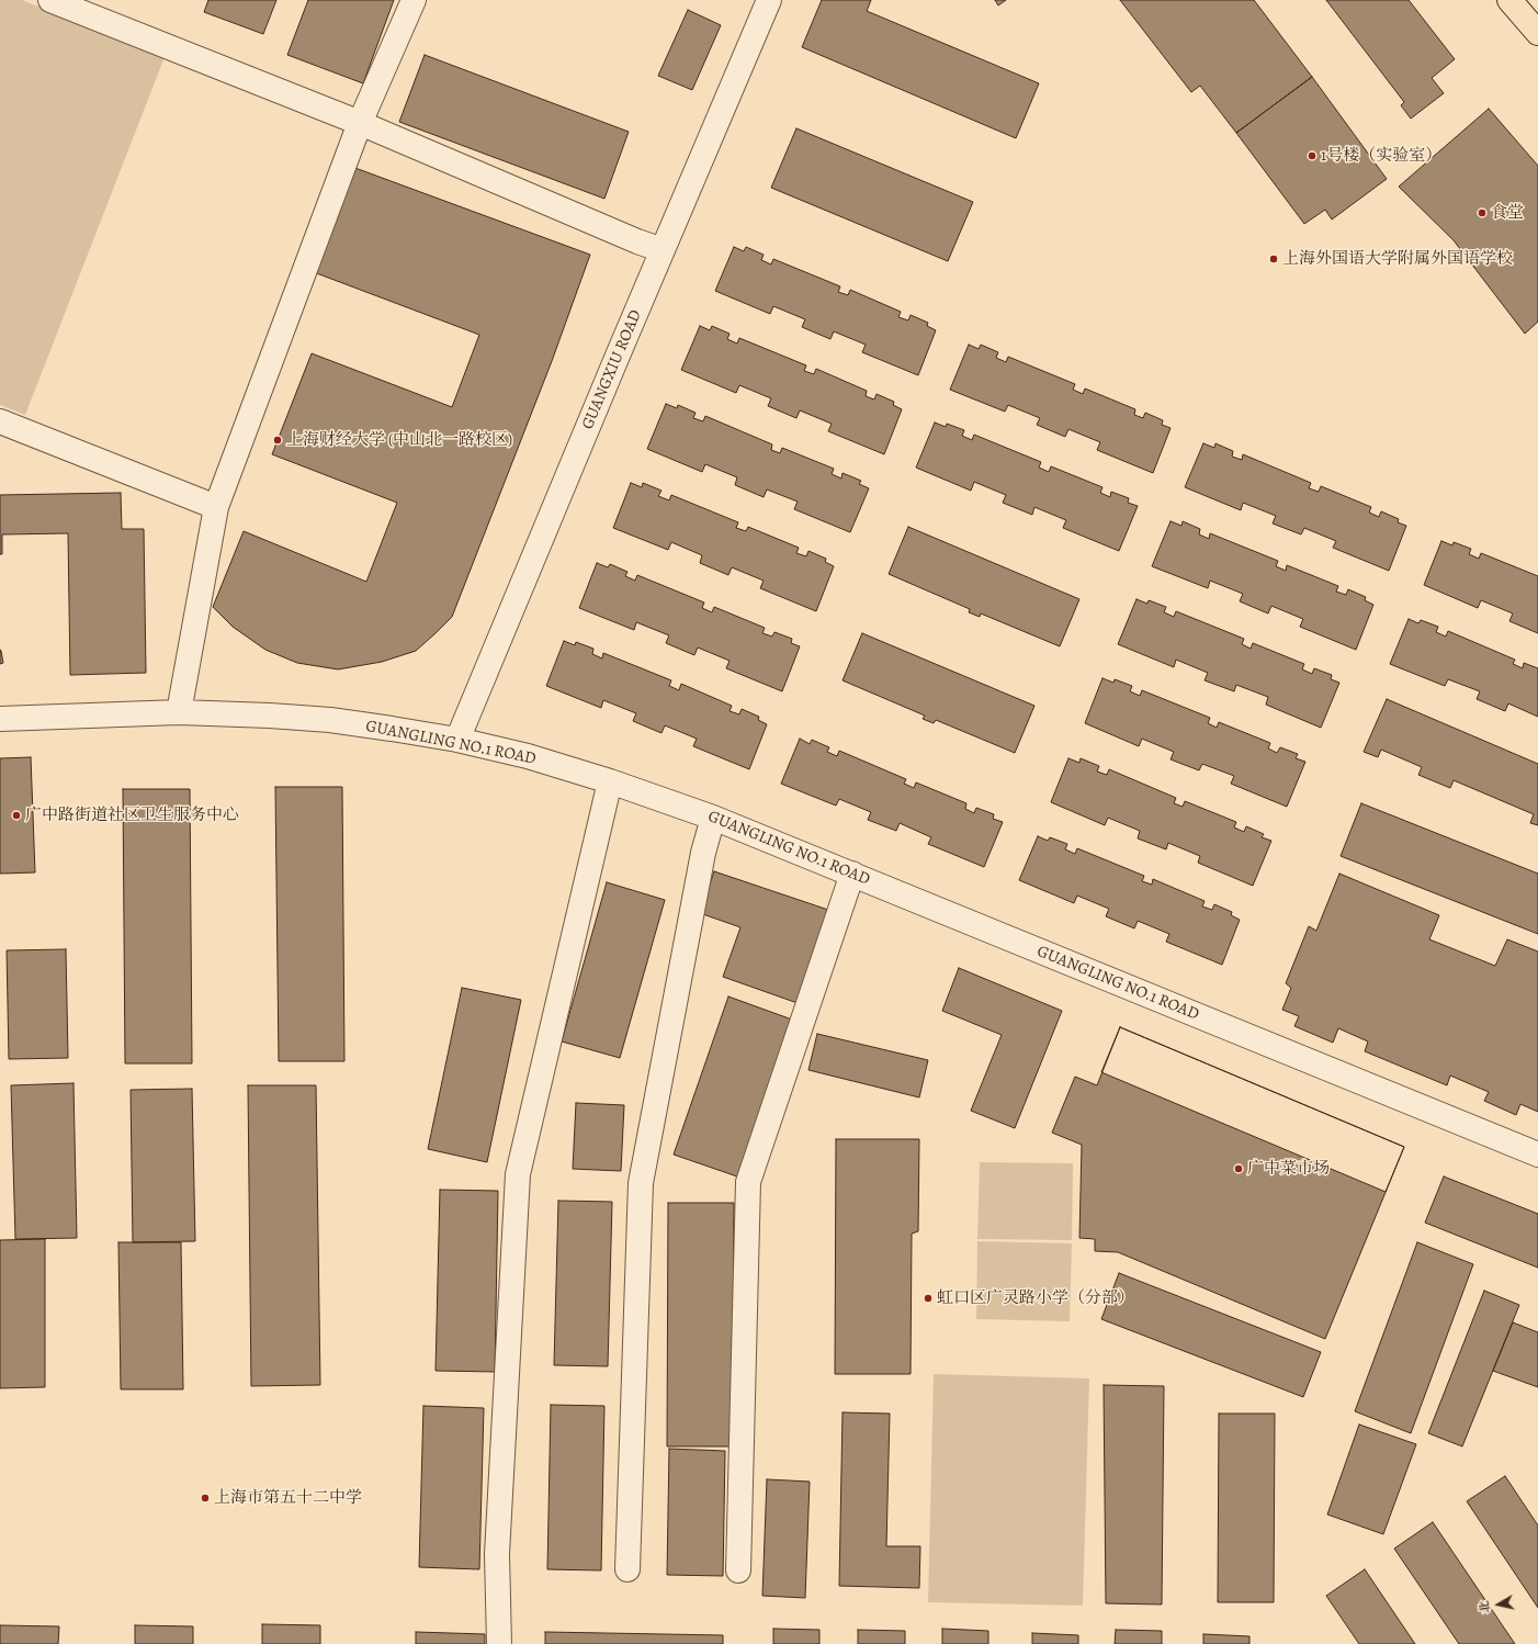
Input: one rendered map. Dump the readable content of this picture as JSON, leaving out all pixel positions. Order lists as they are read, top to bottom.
{
  "streets": {
    "street": ["GUANGXIU ROAD", "GUANGLING NO.1 ROAD"]
  },
  "crossings": [
    ["GUANGXIU ROAD", "GUANGLING NO.1 ROAD"]
  ],
  "places": [
    "1号楼（实验室）",
    "食堂",
    "上海外国语大学附属外国语学校",
    "上海财经大学 (中山北一路校区)",
    "广中路街道社区卫生服务中心",
    "广中菜市场",
    "虹口区广灵路小学（分部）",
    "上海市第五十二中学"
  ],
  "north": "left"
}
